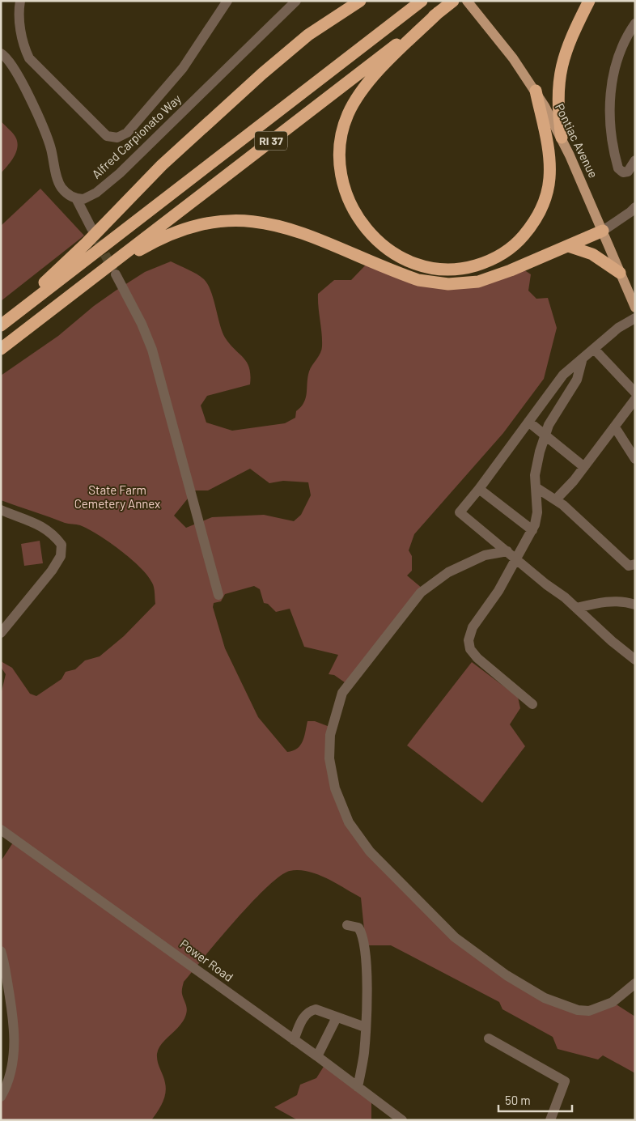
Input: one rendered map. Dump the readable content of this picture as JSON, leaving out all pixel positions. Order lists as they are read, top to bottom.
{
  "streets": {
    "highway": ["RI 37"],
    "main road": ["Pontiac Avenue"],
    "street": ["Alfred Carpionato Way", "Power Road"]
  },
  "parks": ["State Farm Cemetery Annex"],
  "scale_bar": "50 m"
}
